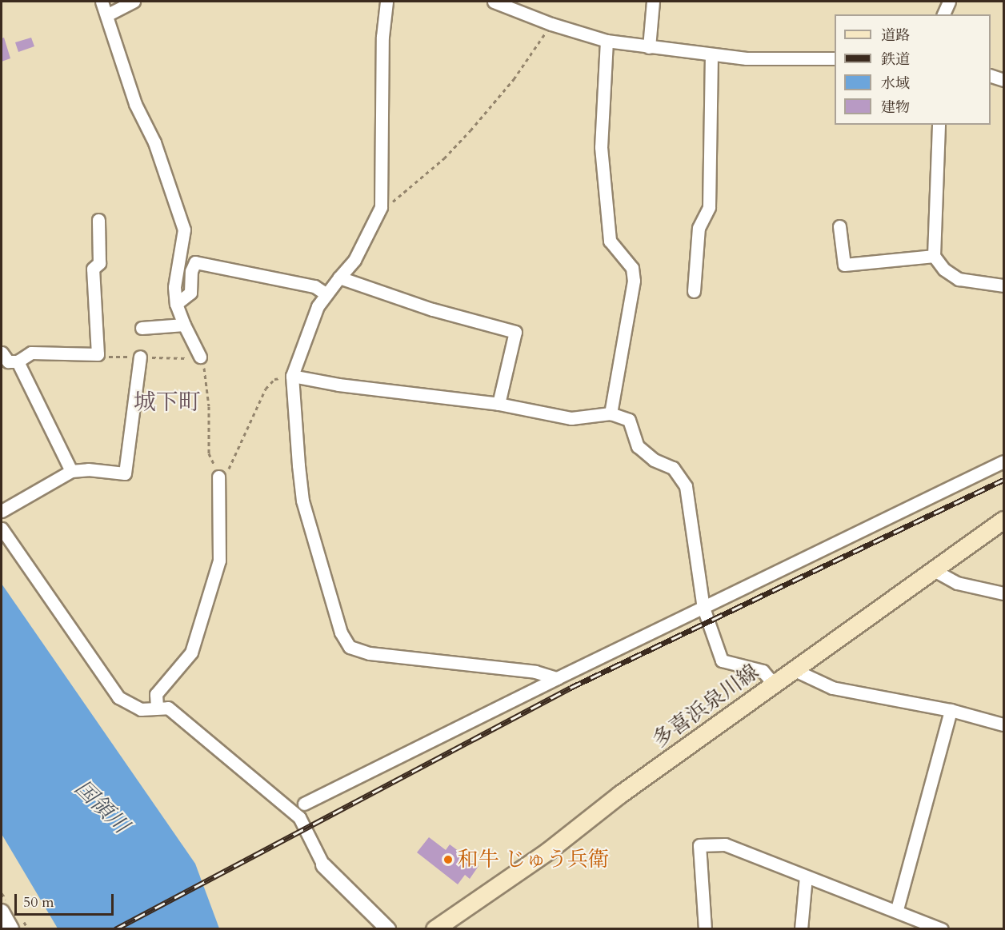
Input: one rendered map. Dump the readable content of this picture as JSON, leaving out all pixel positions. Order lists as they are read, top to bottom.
{
  "streets": {
    "main road": ["多喜浜泉川線"]
  },
  "districts": ["城下町"],
  "water": ["国領川"],
  "places": ["和牛 じゅう兵衛"],
  "legend": [
    "道路",
    "鉄道",
    "水域",
    "建物"
  ],
  "scale_bar": "50 m"
}
